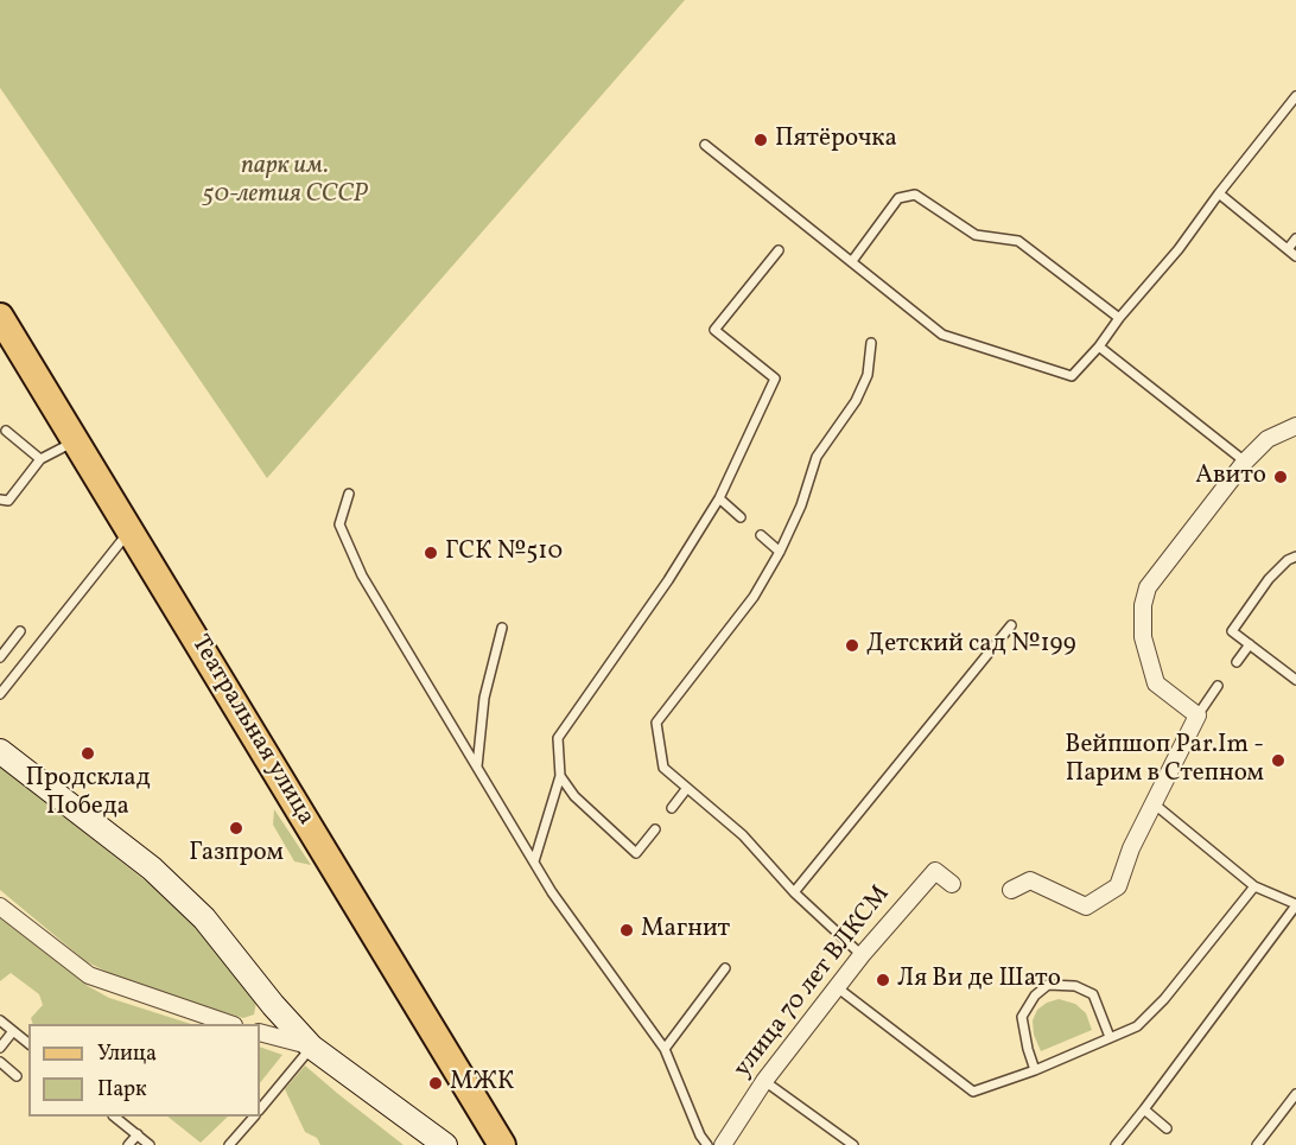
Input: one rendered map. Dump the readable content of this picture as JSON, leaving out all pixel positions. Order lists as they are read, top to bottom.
{
  "streets": {
    "main road": ["Театральная улица"],
    "street": ["улица 70 лет ВЛКСМ"]
  },
  "parks": ["парк им. 50-летия СССР"],
  "places": [
    "Пятёрочка",
    "Авито",
    "ГСК №510",
    "Детский сад №199",
    "Продсклад Победа",
    "Вейпшоп Par.Im - Парим в Степном",
    "Газпром",
    "Магнит",
    "Ля Ви де Шато",
    "МЖК"
  ],
  "legend": ["Улица", "Парк"]
}
